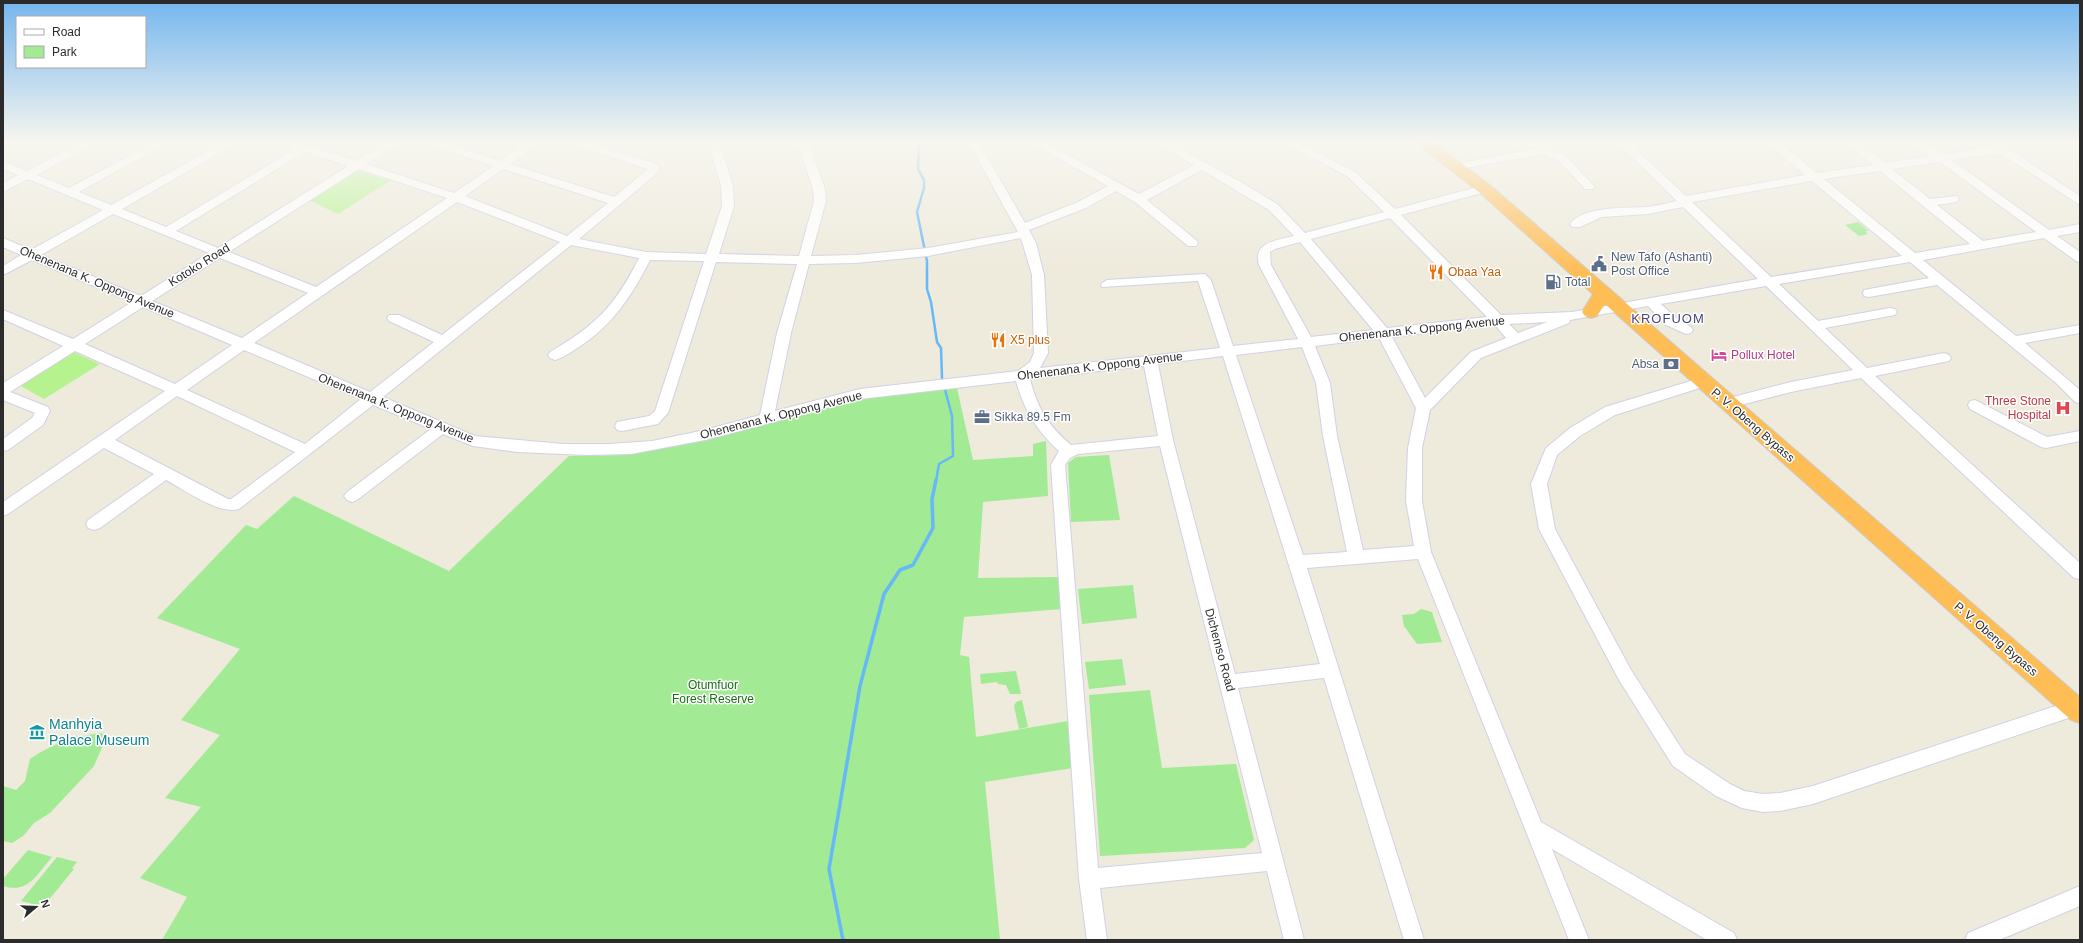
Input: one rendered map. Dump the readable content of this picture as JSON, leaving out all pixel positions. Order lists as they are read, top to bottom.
{
  "streets": {
    "highway": ["P. V. Obeng Bypass"],
    "street": ["Kotoko Road", "Ohenenana K. Oppong Avenue", "Dichemso Road"]
  },
  "crossings": [
    ["Kotoko Road", "Ohenenana K. Oppong Avenue"],
    ["Ohenenana K. Oppong Avenue", "P. V. Obeng Bypass"],
    ["Ohenenana K. Oppong Avenue", "Dichemso Road"]
  ],
  "districts": ["KROFUOM"],
  "parks": ["Otumfuor Forest Reserve"],
  "places": {
    "public building": ["New Tafo (Ashanti) Post Office"],
    "restaurant": ["Obaa Yaa", "X5 plus"],
    "fuel station": ["Total"],
    "hotel": ["Pollux Hotel"],
    "bank": ["Absa"],
    "hospital": ["Three Stone Hospital"],
    "office": ["Sikka 89.5 Fm"],
    "museum": ["Manhyia Palace Museum"]
  },
  "legend": ["Road", "Park"],
  "north": "right"
}
